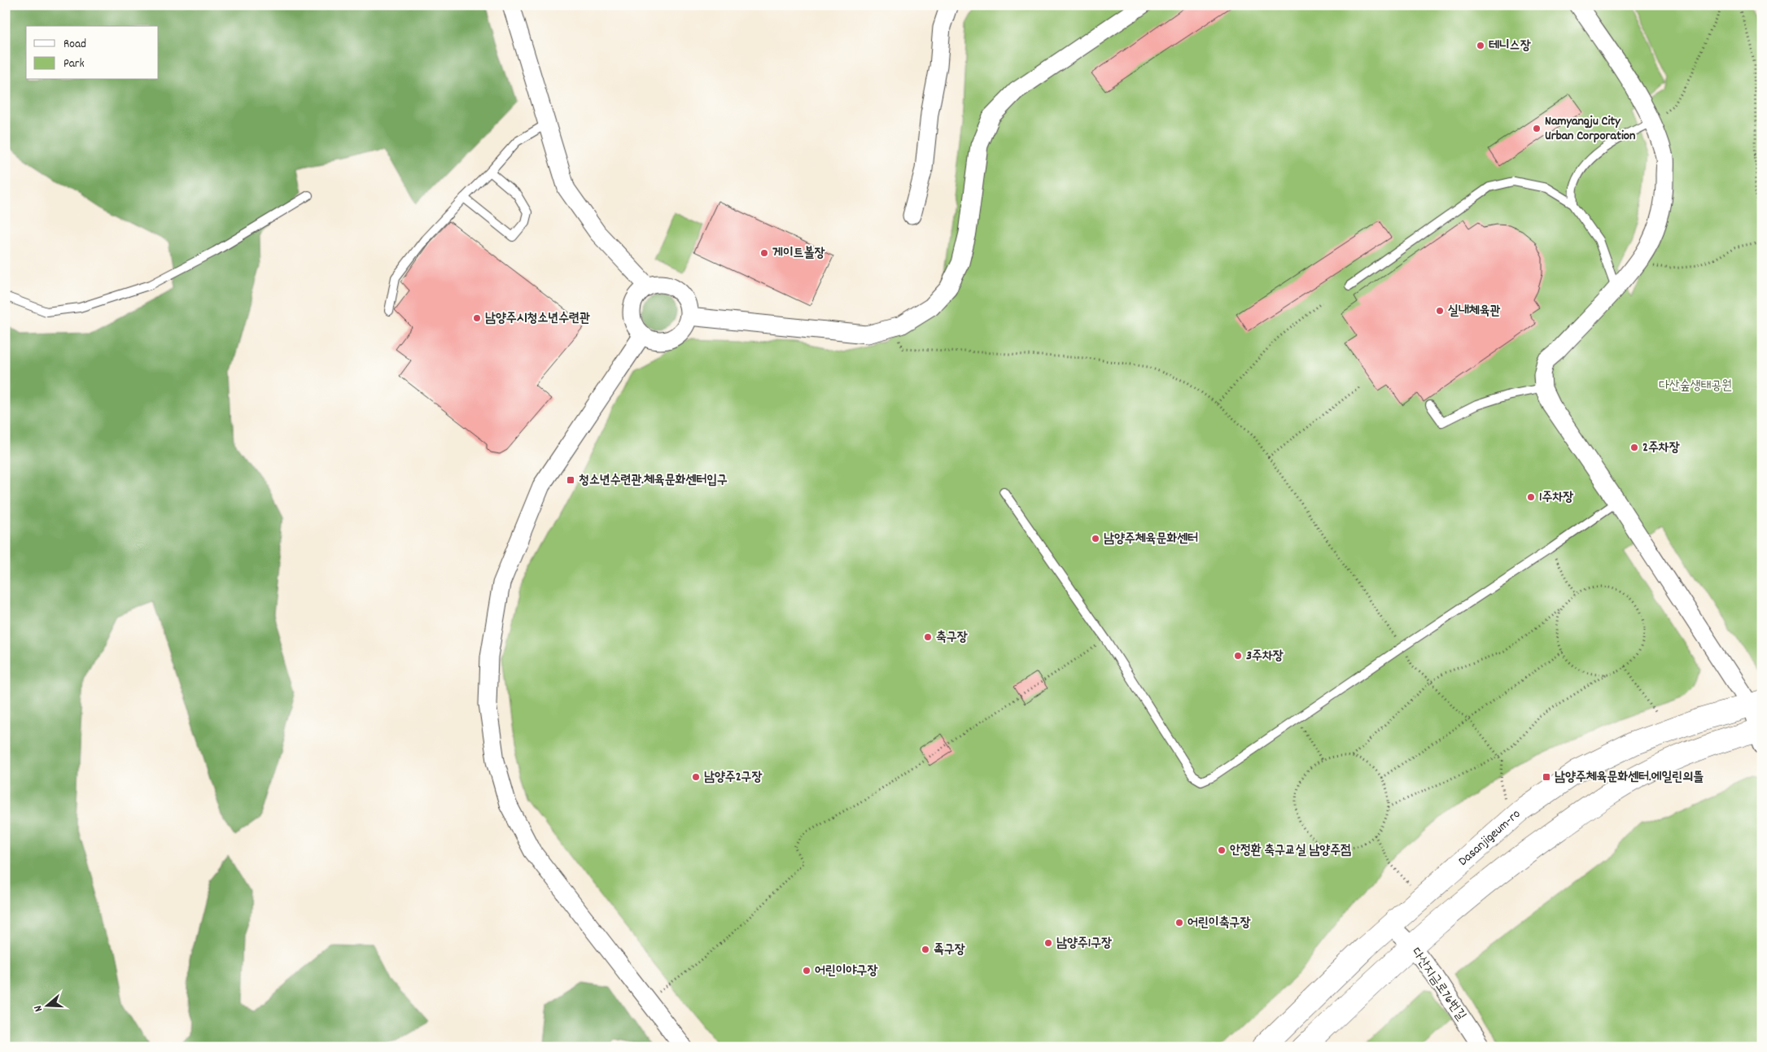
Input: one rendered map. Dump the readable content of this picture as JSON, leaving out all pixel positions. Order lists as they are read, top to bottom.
{
  "streets": {
    "street": ["Dasanjigeum-ro", "다산지금로76번길"]
  },
  "crossings": [
    ["Dasanjigeum-ro", "다산지금로76번길"]
  ],
  "parks": ["다산숲생태공원"],
  "places": {
    "other": [
      "테니스장",
      "Namyangju City Urban Corporation",
      "게이트볼장",
      "실내체육관",
      "남양주시청소년수련관",
      "2주차장",
      "1주차장",
      "남양주체육문화센터",
      "축구장",
      "3주차장",
      "남양주2구장",
      "안정환 축구교실 남양주점",
      "어린이축구장",
      "남양주1구장",
      "족구장",
      "어린이야구장"
    ],
    "transit": ["청소년수련관.체육문화센터입구", "남양주체육문화센터.에일린의뜰"]
  },
  "legend": ["Road", "Park"],
  "north": "left"
}
